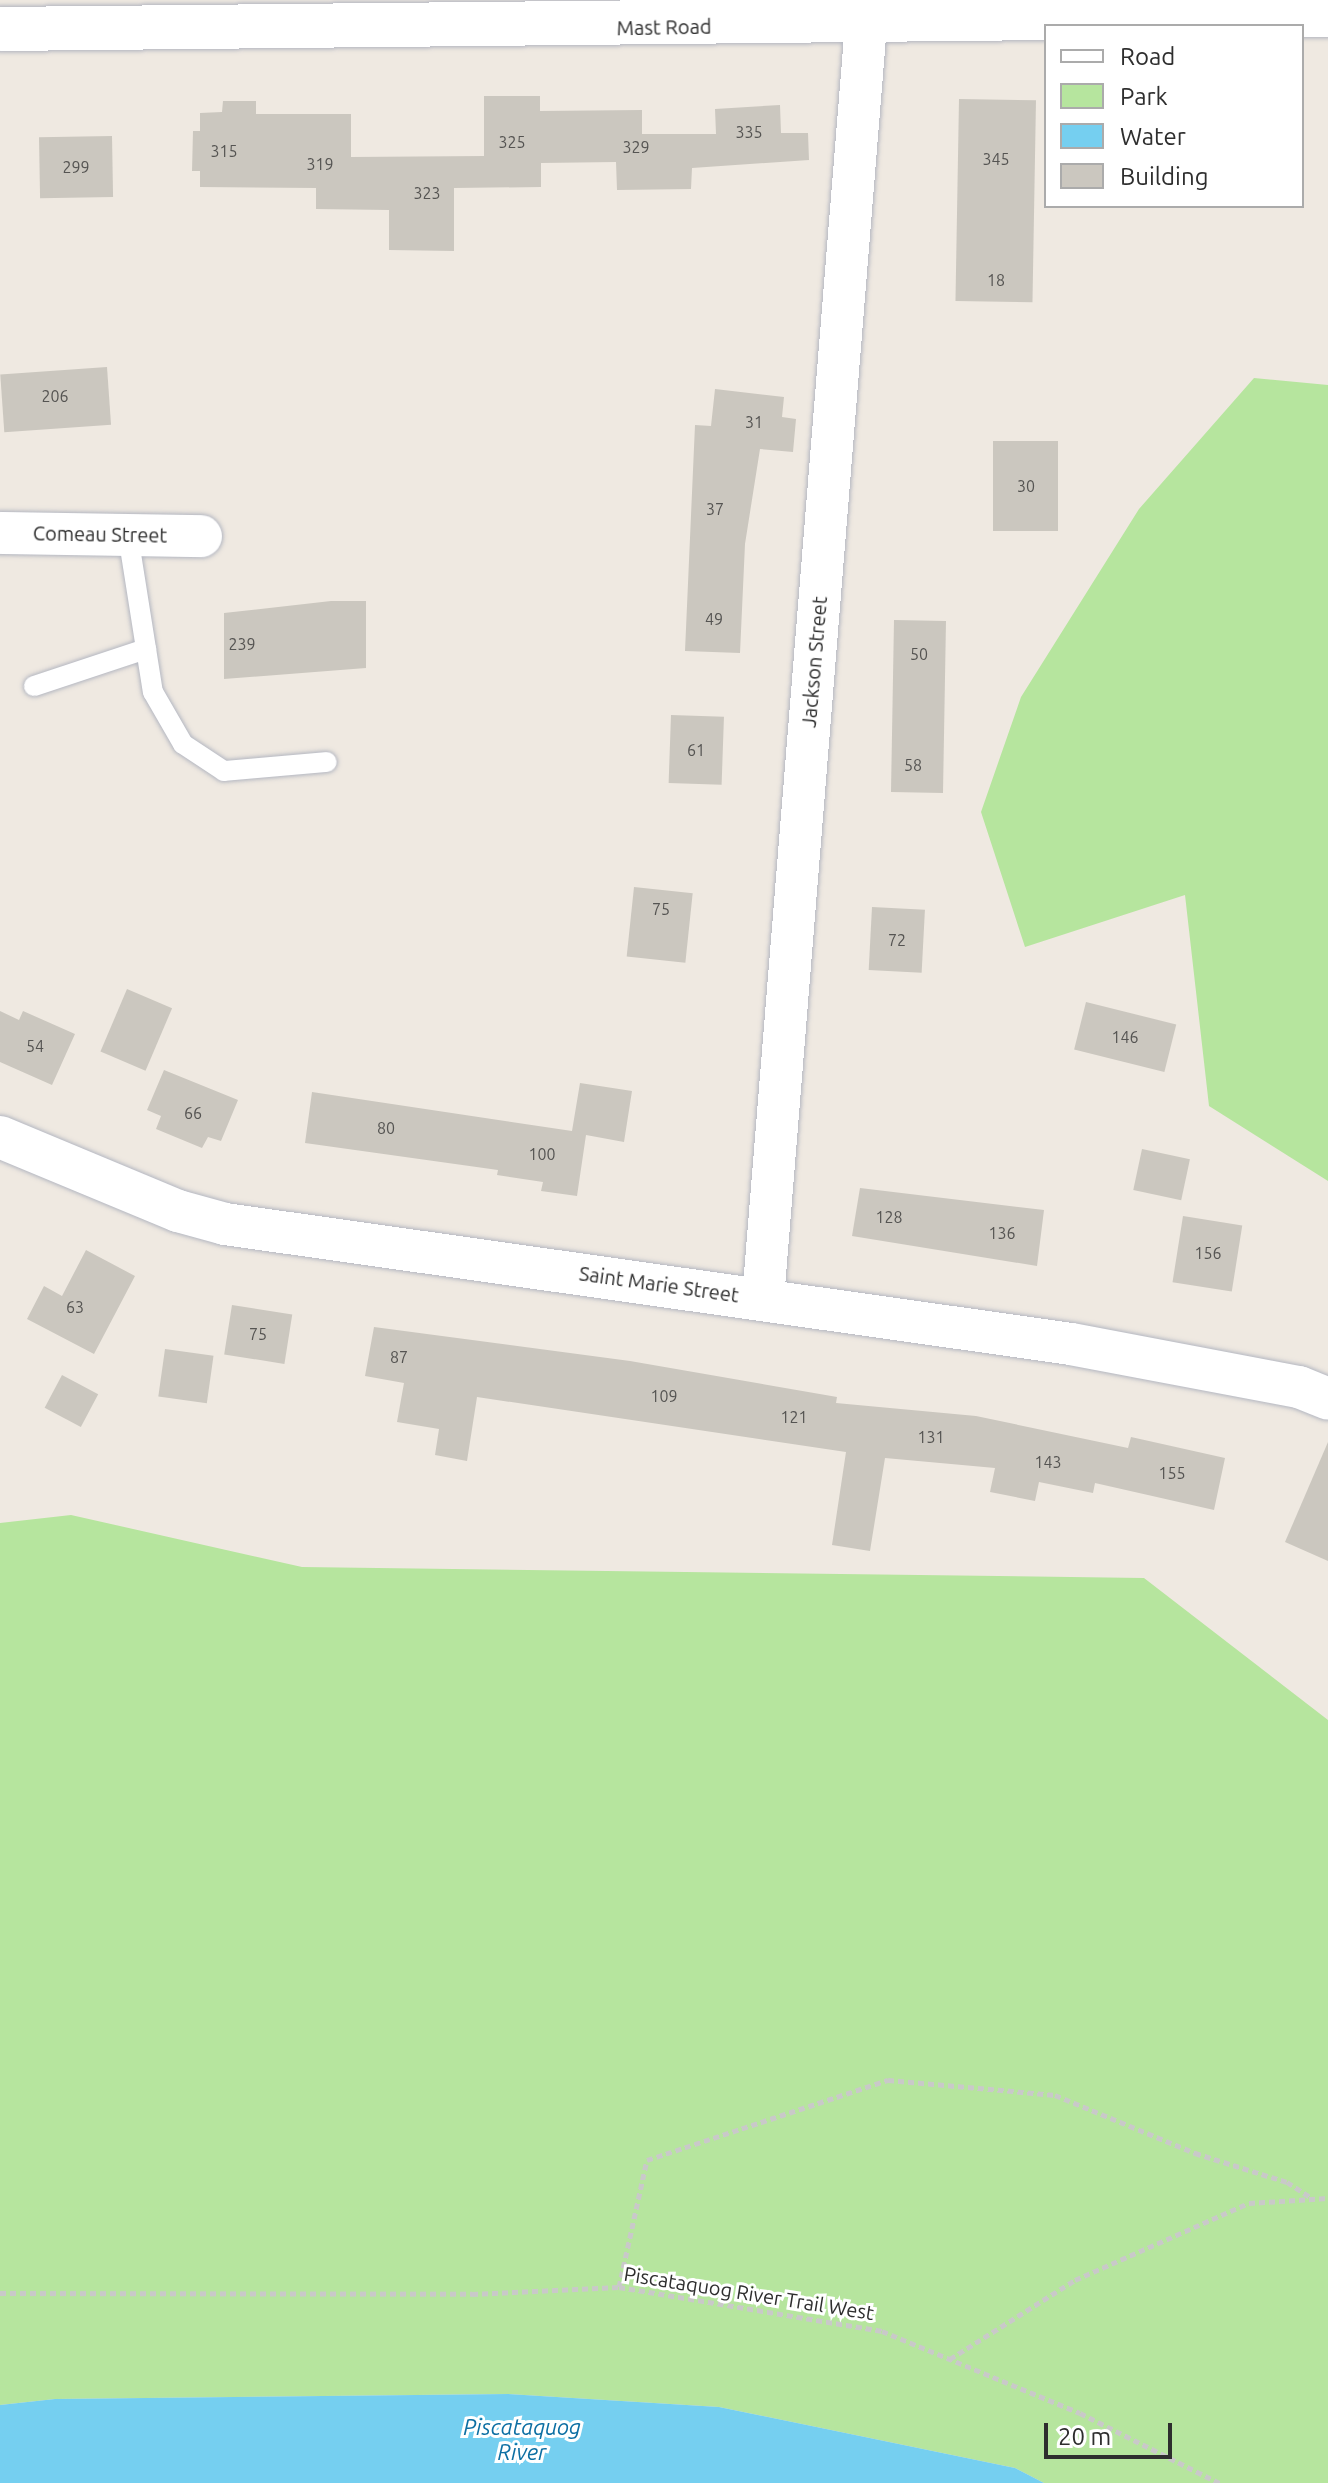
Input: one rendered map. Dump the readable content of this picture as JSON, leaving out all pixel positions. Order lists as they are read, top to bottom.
{
  "streets": {
    "main road": ["Mast Road"],
    "street": ["Comeau Street", "Jackson Street", "Saint Marie Street"],
    "path": ["Piscataquog River Trail West"]
  },
  "crossings": [
    ["Mast Road", "Jackson Street"],
    ["Jackson Street", "Saint Marie Street"]
  ],
  "water": ["Piscataquog River"],
  "house_numbers": [
    "335",
    "325",
    "329",
    "315",
    "345",
    "319",
    "299",
    "323",
    "18",
    "206",
    "31",
    "30",
    "37",
    "49",
    "239",
    "50",
    "61",
    "58",
    "75",
    "72",
    "146",
    "54",
    "66",
    "80",
    "100",
    "128",
    "136",
    "156",
    "63",
    "75",
    "87",
    "109",
    "121",
    "131",
    "143",
    "155"
  ],
  "legend": [
    "Road",
    "Park",
    "Water",
    "Building"
  ],
  "scale_bar": "20 m"
}
